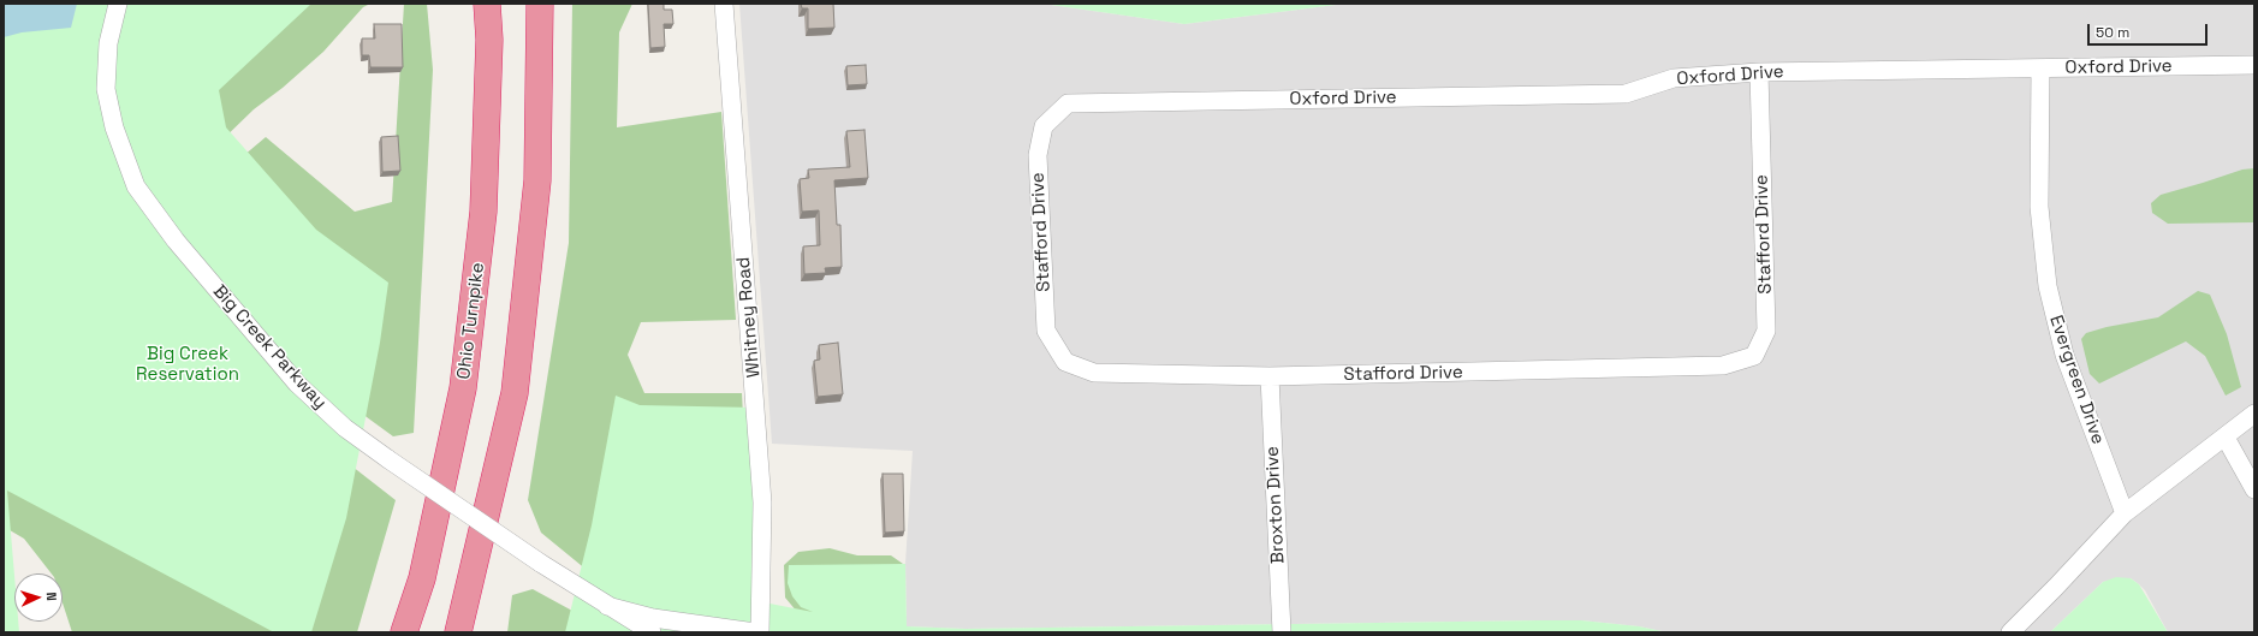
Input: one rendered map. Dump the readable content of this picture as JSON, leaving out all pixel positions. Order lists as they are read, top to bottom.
{
  "streets": {
    "highway": ["Ohio Turnpike"],
    "street": [
      "Oxford Drive",
      "Stafford Drive",
      "Whitney Road",
      "Big Creek Parkway",
      "Evergreen Drive",
      "Broxton Drive"
    ]
  },
  "crossings": [
    ["Oxford Drive", "Stafford Drive"],
    ["Oxford Drive", "Evergreen Drive"],
    ["Stafford Drive", "Broxton Drive"]
  ],
  "parks": ["Big Creek Reservation"],
  "scale_bar": "50 m",
  "north": "right"
}
